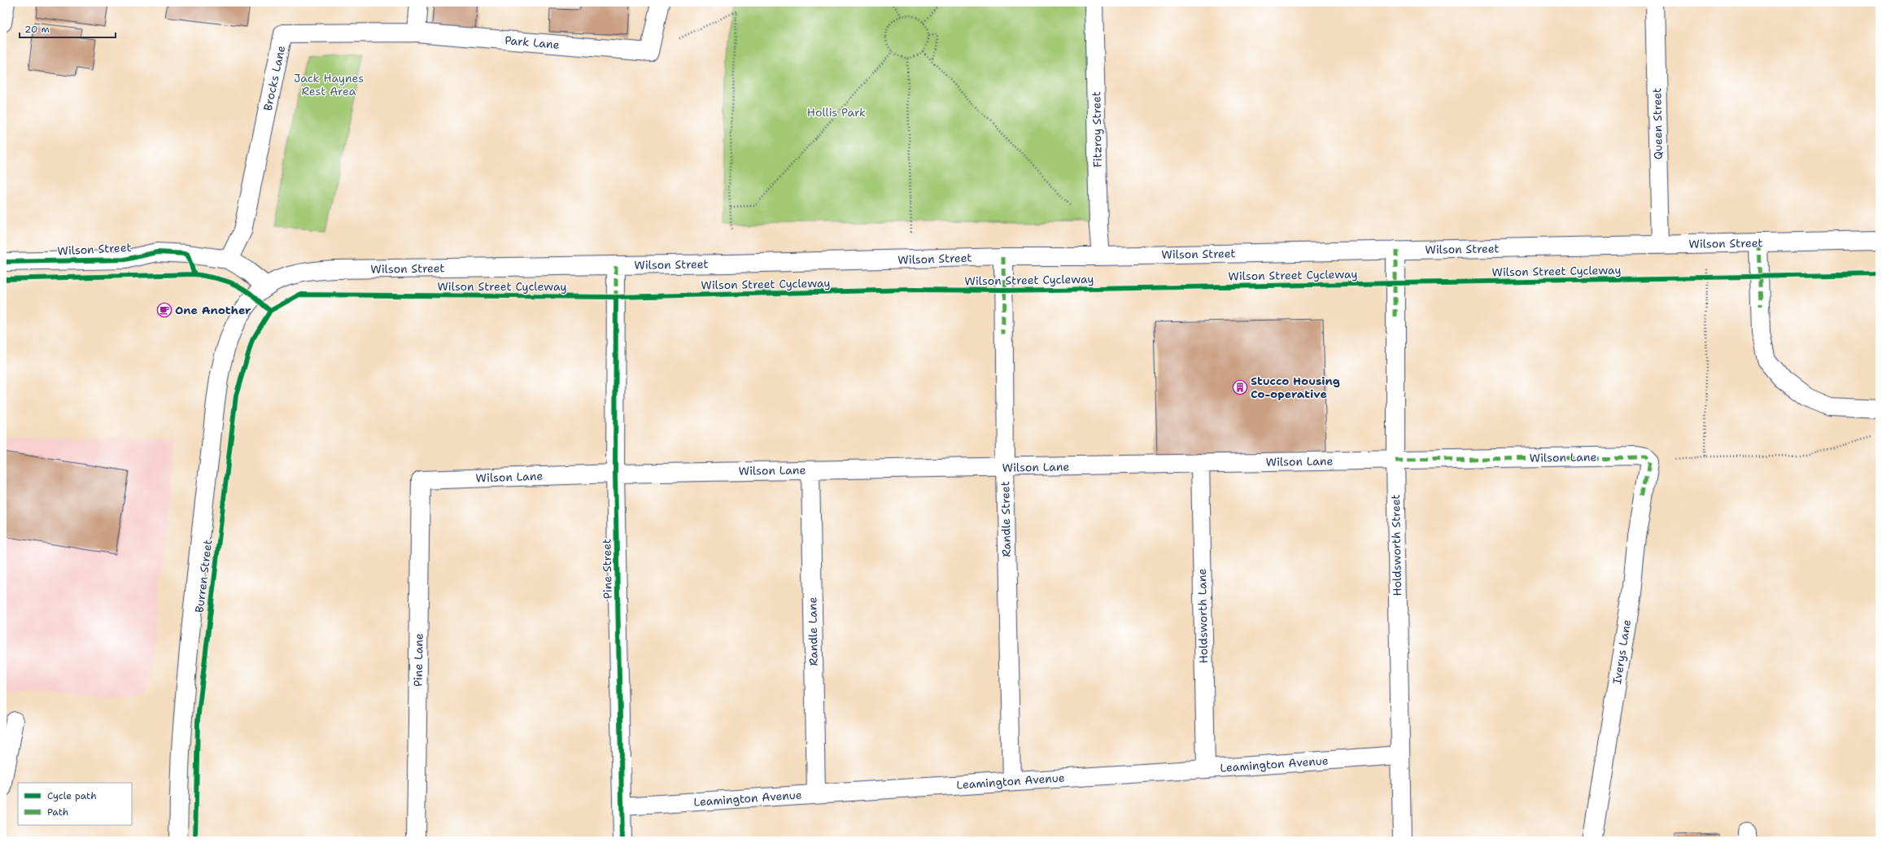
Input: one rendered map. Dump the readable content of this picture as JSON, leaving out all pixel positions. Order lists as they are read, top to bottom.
{
  "streets": {
    "street": [
      "Park Lane",
      "Brocks Lane",
      "Queen Street",
      "Fitzroy Street",
      "Wilson Street",
      "Wilson Lane",
      "Randle Street",
      "Holdsworth Street",
      "Pine Street",
      "Burren Street",
      "Holdsworth Lane",
      "Randle Lane",
      "Iverys Lane",
      "Pine Lane",
      "Leamington Avenue"
    ],
    "cycle path": ["Wilson Street Cycleway"]
  },
  "crossings": [
    ["Park Lane", "Brocks Lane"],
    ["Brocks Lane", "Wilson Street"],
    ["Queen Street", "Wilson Street"],
    ["Fitzroy Street", "Wilson Street"],
    ["Wilson Street", "Randle Street"],
    ["Wilson Street", "Holdsworth Street"],
    ["Wilson Street", "Pine Street"],
    ["Wilson Street", "Burren Street"],
    ["Wilson Lane", "Randle Street"],
    ["Wilson Lane", "Holdsworth Street"],
    ["Wilson Lane", "Pine Street"],
    ["Wilson Lane", "Holdsworth Lane"],
    ["Wilson Lane", "Randle Lane"],
    ["Wilson Lane", "Iverys Lane"],
    ["Wilson Lane", "Pine Lane"],
    ["Randle Street", "Leamington Avenue"],
    ["Holdsworth Street", "Leamington Avenue"],
    ["Pine Street", "Leamington Avenue"],
    ["Holdsworth Lane", "Leamington Avenue"],
    ["Randle Lane", "Leamington Avenue"]
  ],
  "parks": ["Jack Haynes Rest Area", "Hollis Park"],
  "places": {
    "cafe": ["One Another"],
    "building": ["Stucco Housing Co-operative"]
  },
  "legend": ["Cycle path", "Path"],
  "scale_bar": "20 m"
}
